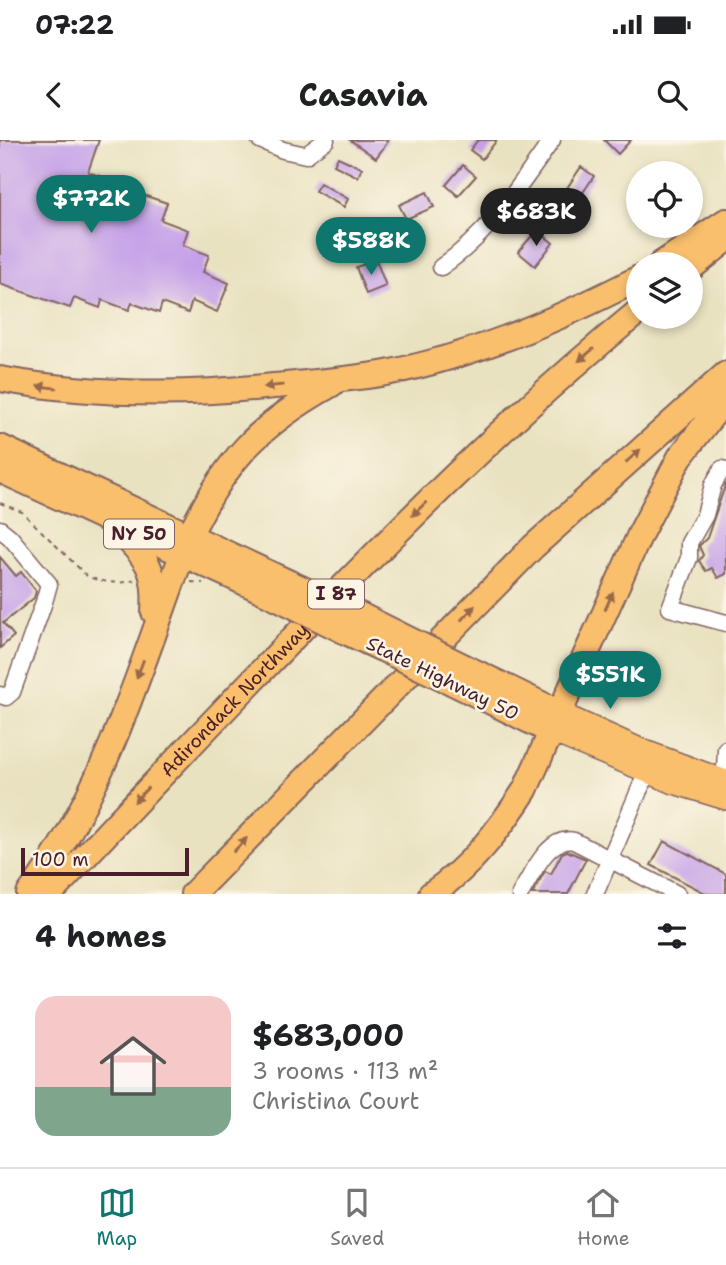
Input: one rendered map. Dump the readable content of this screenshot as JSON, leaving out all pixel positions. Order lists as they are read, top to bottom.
{
  "streets": {
    "highway": [
      "NY 50",
      "I 87",
      "State Highway 50",
      "Adirondack Northway"
    ]
  },
  "crossings": [
    ["NY 50", "State Highway 50"]
  ],
  "scale_bar": "100 m",
  "page": {
    "status": "07:22",
    "header": "Casavia",
    "price": [
      "$772K",
      "$683K",
      "$588K",
      "$551K"
    ],
    "scale": "100 m",
    "heading": "4 homes",
    "list": [
      {
        "name": "$683,000",
        "note": "3 rooms · 113 m² · Christina Court"
      }
    ],
    "tabs": ["Map", "Saved", "Home"]
  }
}
